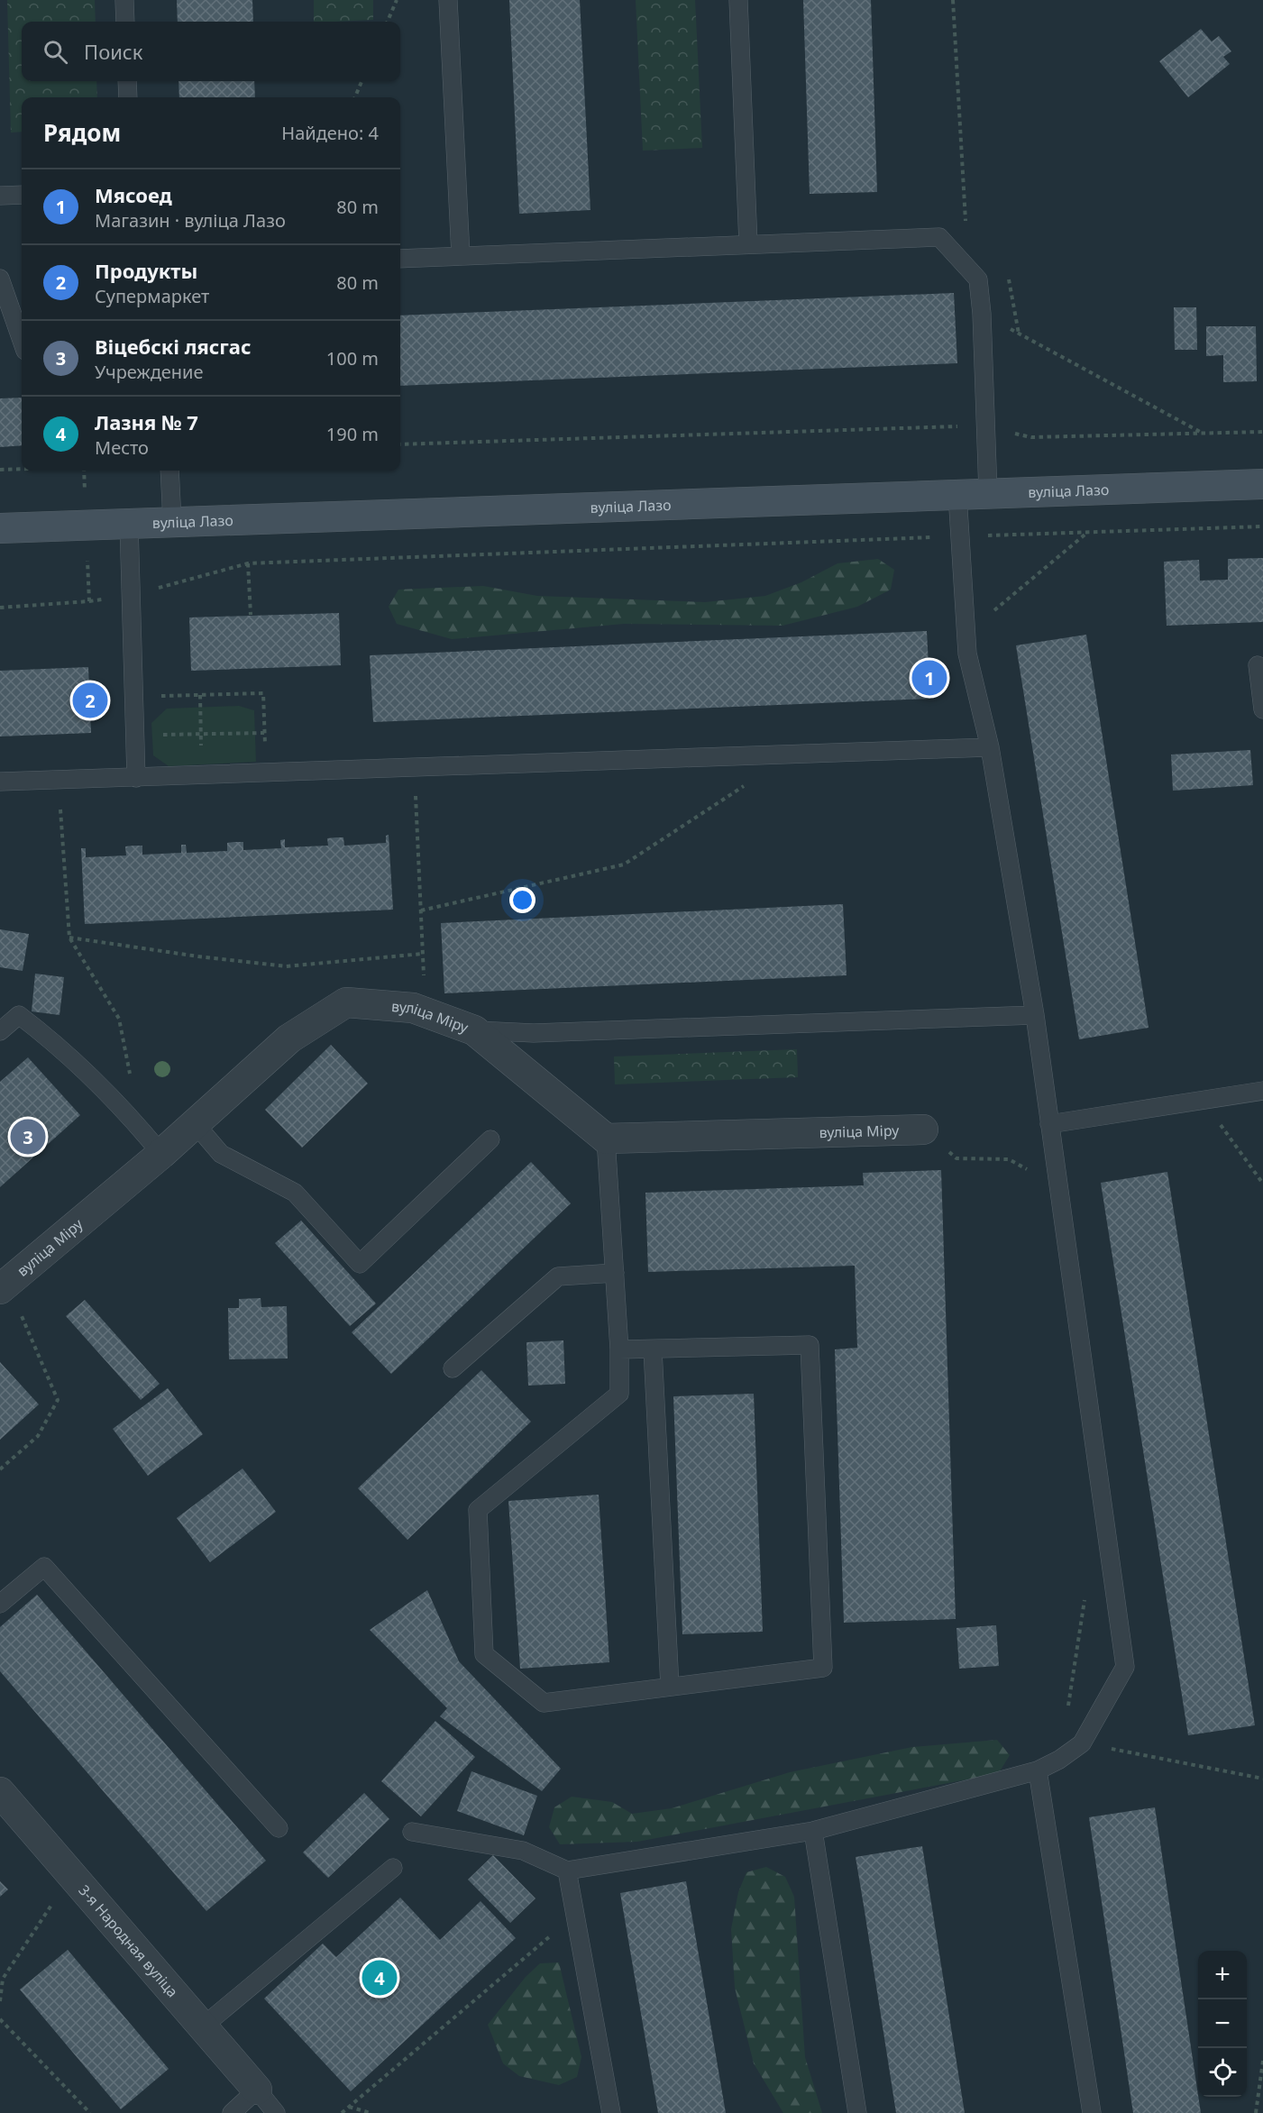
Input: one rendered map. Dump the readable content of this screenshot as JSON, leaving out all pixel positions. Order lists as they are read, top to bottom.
{
  "streets": {
    "street": ["вуліца Лазо", "вуліца Міру", "3-я Народная вуліца"]
  },
  "page": {
    "search": "Поиск",
    "heading": ["Рядом", "Найдено: 4"],
    "list": [
      {
        "mark": "1",
        "name": "Мясоед",
        "note": "Магазин · вуліца Лазо",
        "value": "80 m"
      },
      {
        "mark": "2",
        "name": "Продукты",
        "note": "Супермаркет",
        "value": "80 m"
      },
      {
        "mark": "3",
        "name": "Віцебскі лясгас",
        "note": "Учреждение",
        "value": "100 m"
      },
      {
        "mark": "4",
        "name": "Лазня № 7",
        "note": "Место",
        "value": "190 m"
      }
    ],
    "pins": [
      "1",
      "2",
      "3",
      "4"
    ],
    "map_buttons": ["+", "−"]
  }
}
